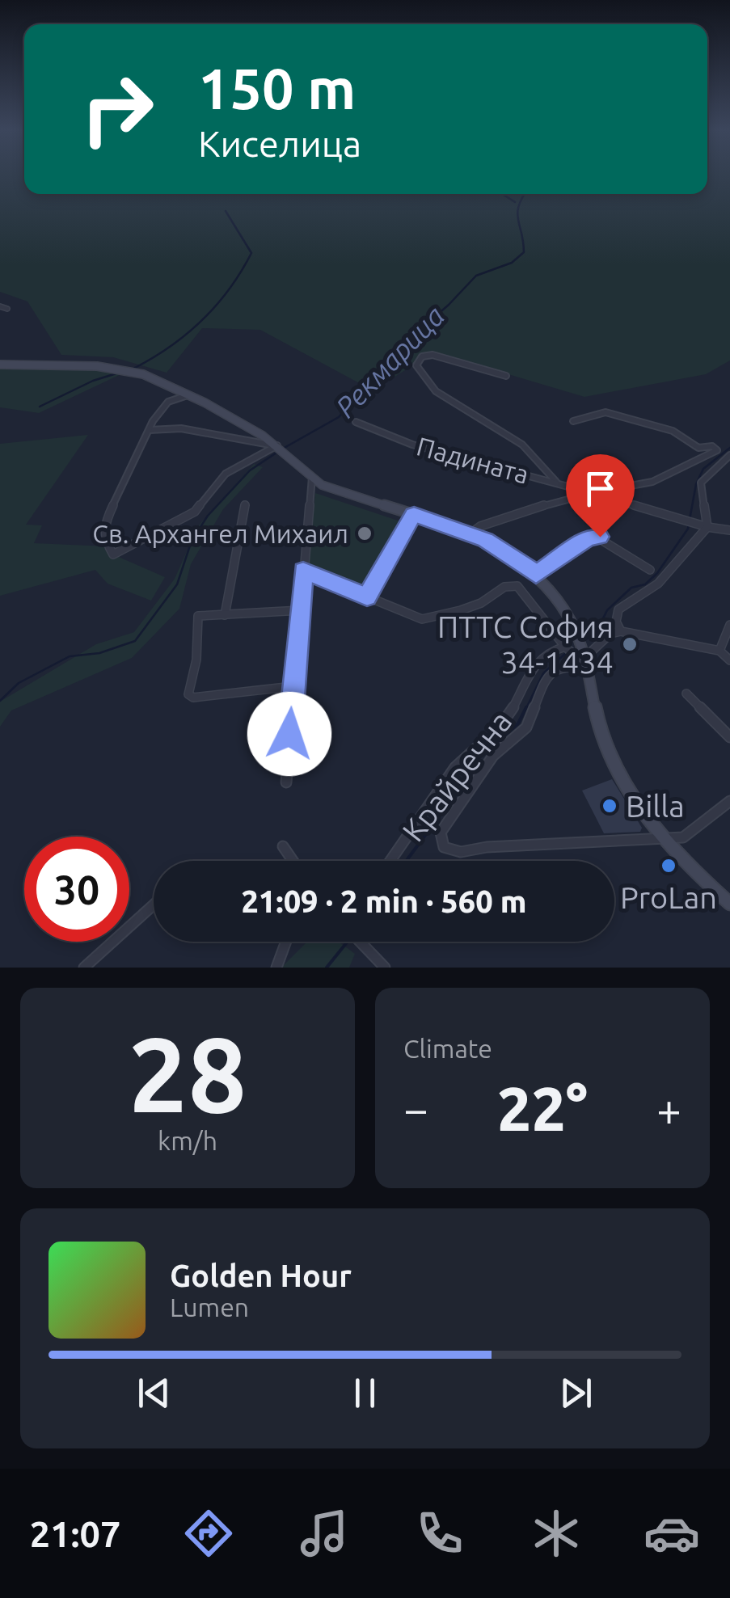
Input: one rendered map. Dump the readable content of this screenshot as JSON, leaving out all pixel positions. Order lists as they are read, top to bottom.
{
  "streets": {
    "street": ["Падината", "Крайречна"]
  },
  "water": ["Рекмарица"],
  "places": [
    "Св. Архангел Михаил",
    "ПТТС София 34-1434",
    "Billa",
    "ProLan"
  ],
  "page": {
    "turn": ["150 m", "Киселица"],
    "limit": "30",
    "trip": "21:09 · 2 min · 560 m",
    "tile": [
      ["28", "km/h"],
      "Climate"
    ],
    "heat": ["−", "22°", "+"],
    "song": ["Golden Hour", "Lumen"],
    "tabs": "21:07"
  }
}
